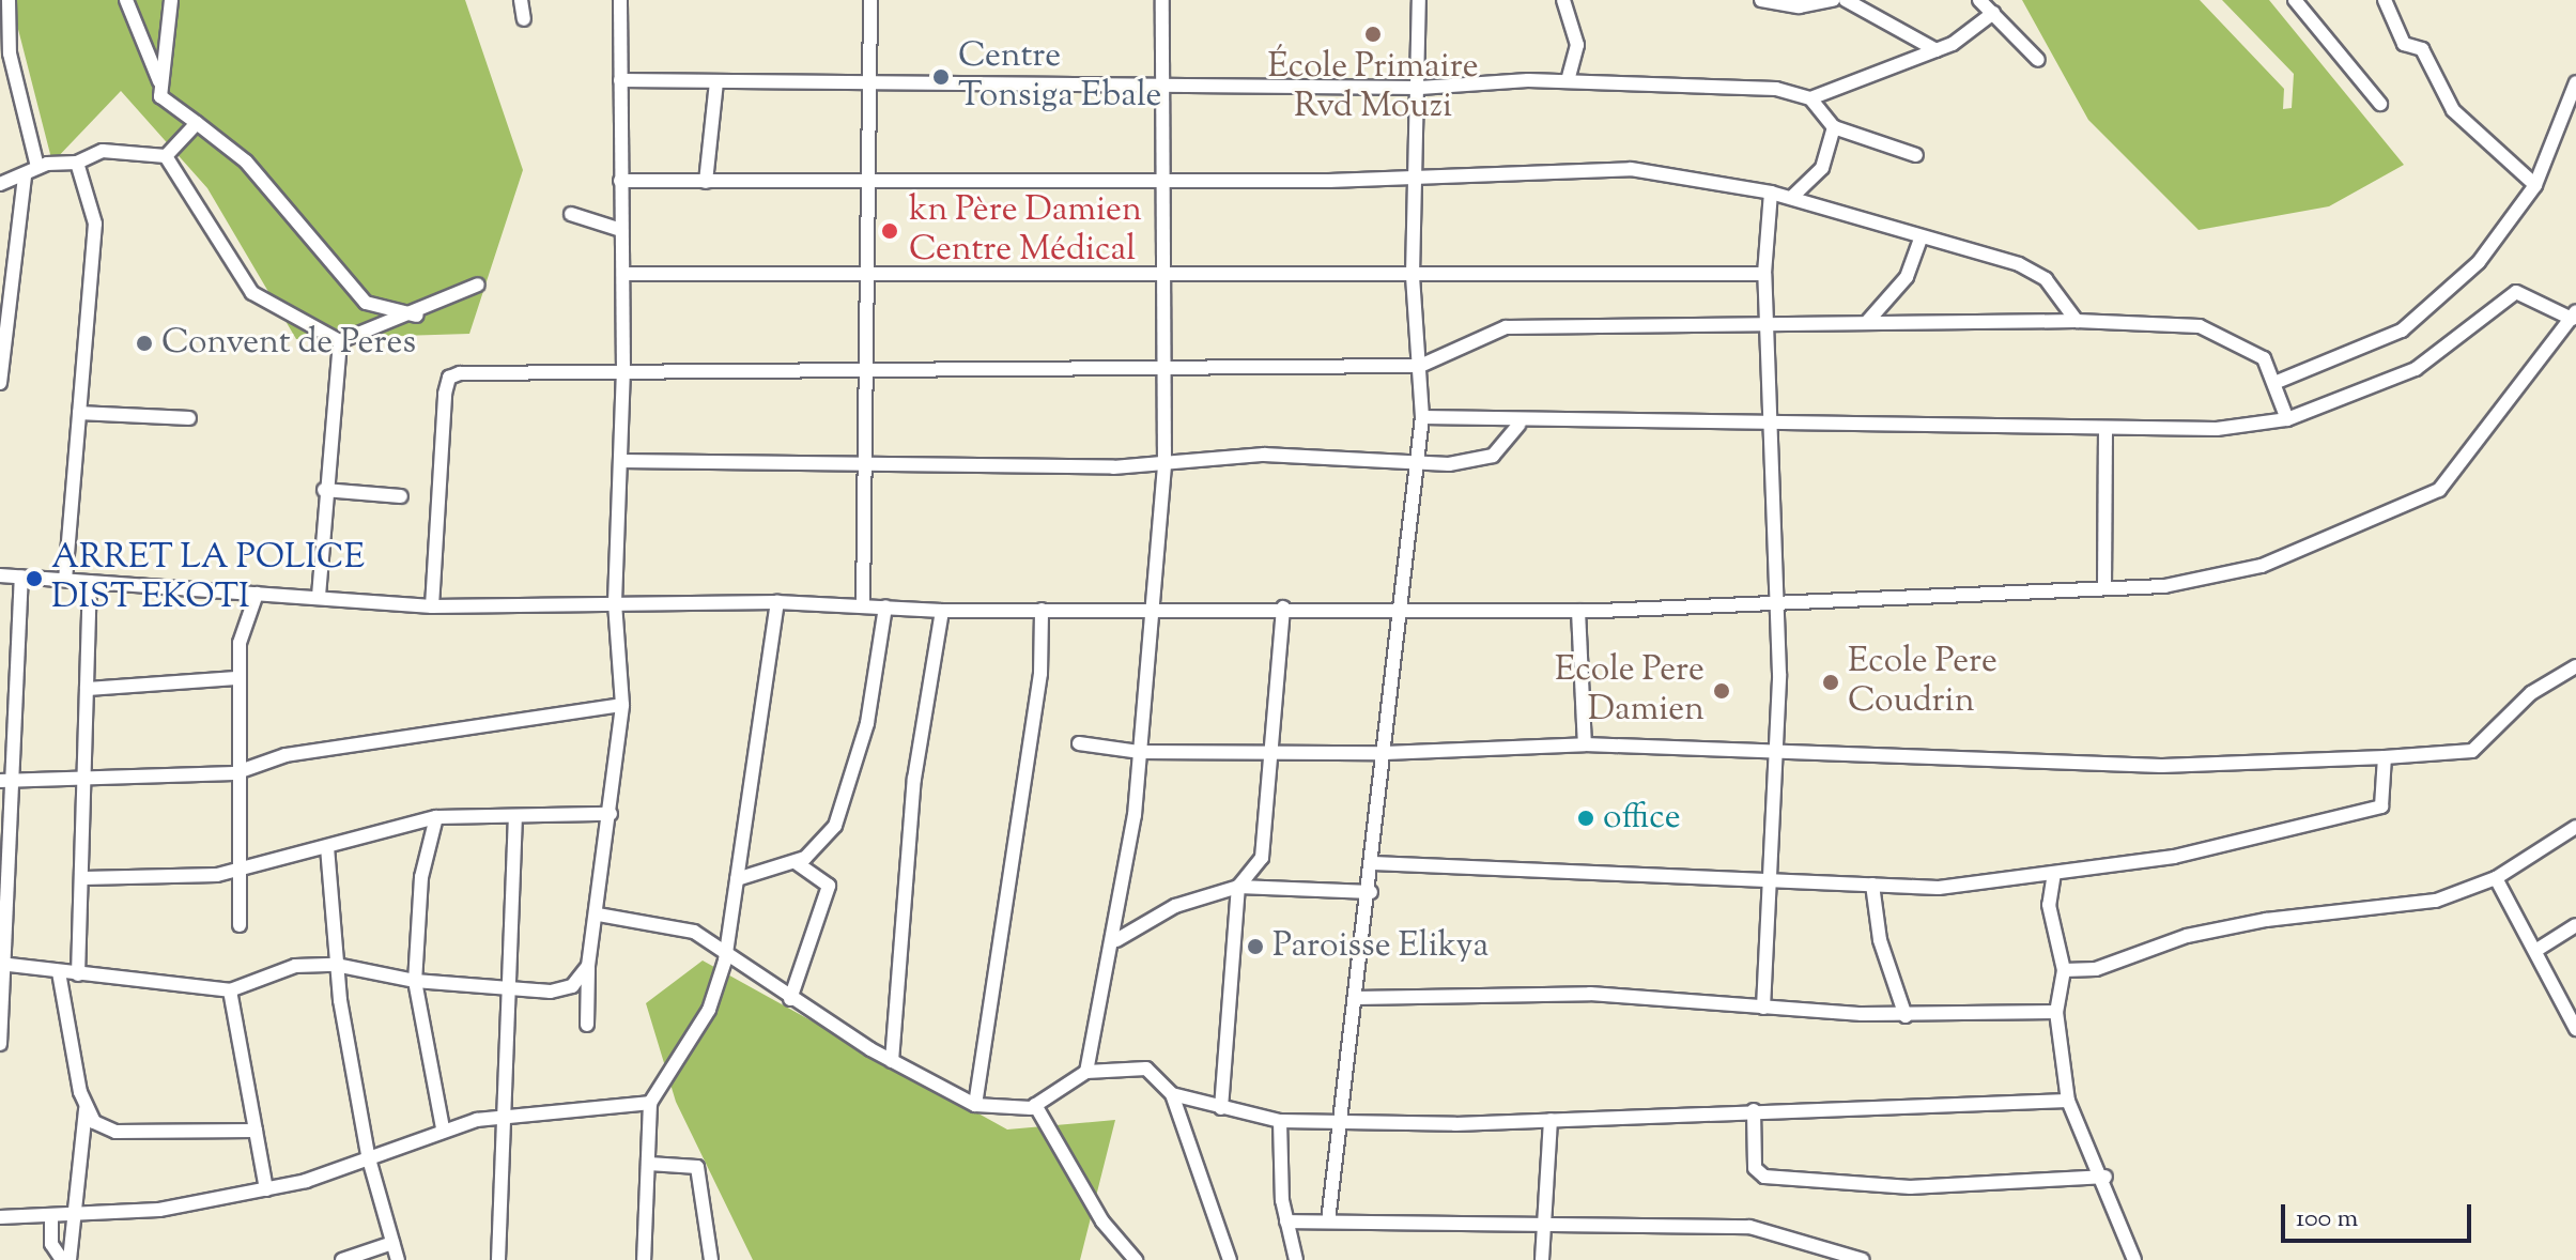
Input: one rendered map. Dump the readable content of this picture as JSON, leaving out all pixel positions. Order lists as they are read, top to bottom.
{
  "places": [
    "École Primaire Rvd Mouzi",
    "Centre Tonsiga Ebale",
    "kn Père Damien Centre Médical",
    "Convent de Peres",
    "ARRET LA POLICE DIST EKOTI",
    "Ecole Pere Coudrin",
    "Ecole Pere Damien",
    "office",
    "Paroisse Elikya"
  ],
  "scale_bar": "100 m"
}
